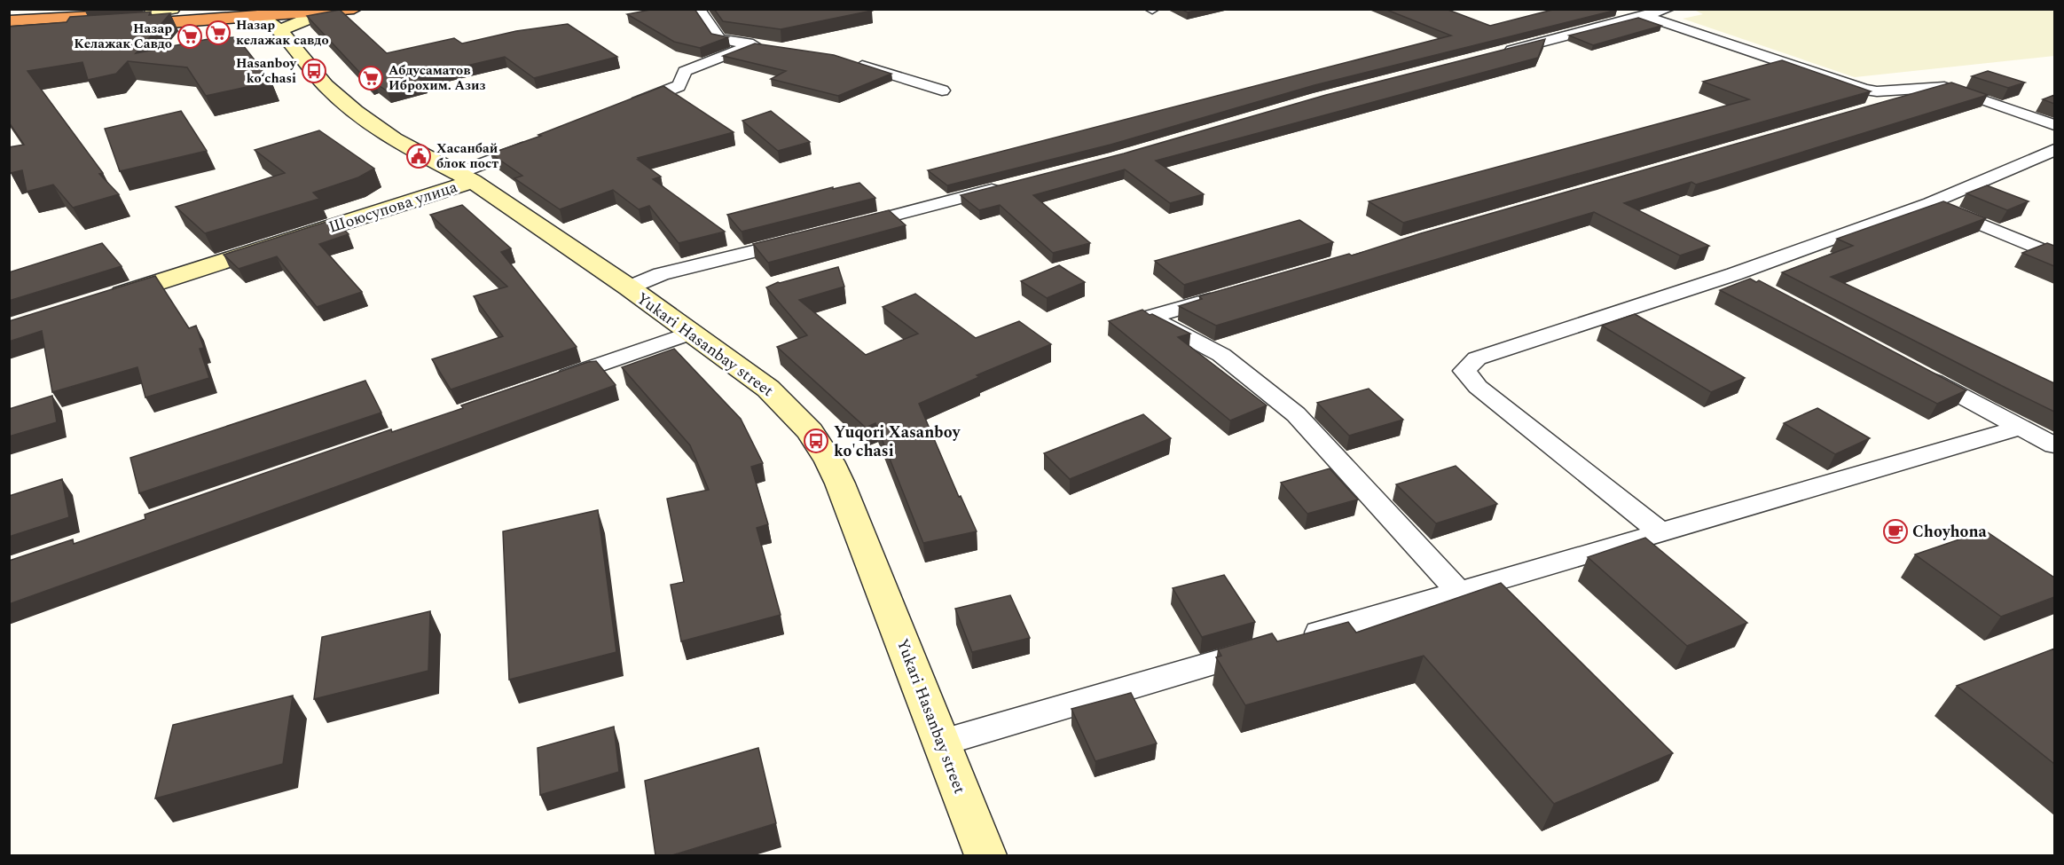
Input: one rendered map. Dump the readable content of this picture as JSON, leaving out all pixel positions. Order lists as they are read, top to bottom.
{
  "streets": {
    "street": ["Шоюсупова улица", "Yukari Hasanbay street"]
  },
  "crossings": [
    ["Шоюсупова улица", "Yukari Hasanbay street"]
  ],
  "places": {
    "supermarket": ["Назар келажак савдо", "Назар Келажак Савдо", "Абдусаматов Иброхим. Азиз"],
    "bus stop": ["Hasanboy koʻchasi", "Yuqori Xasanboy ko'chasi"],
    "public building": ["Хасанбай блок пост"],
    "cafe": ["Choyhona"]
  }
}
